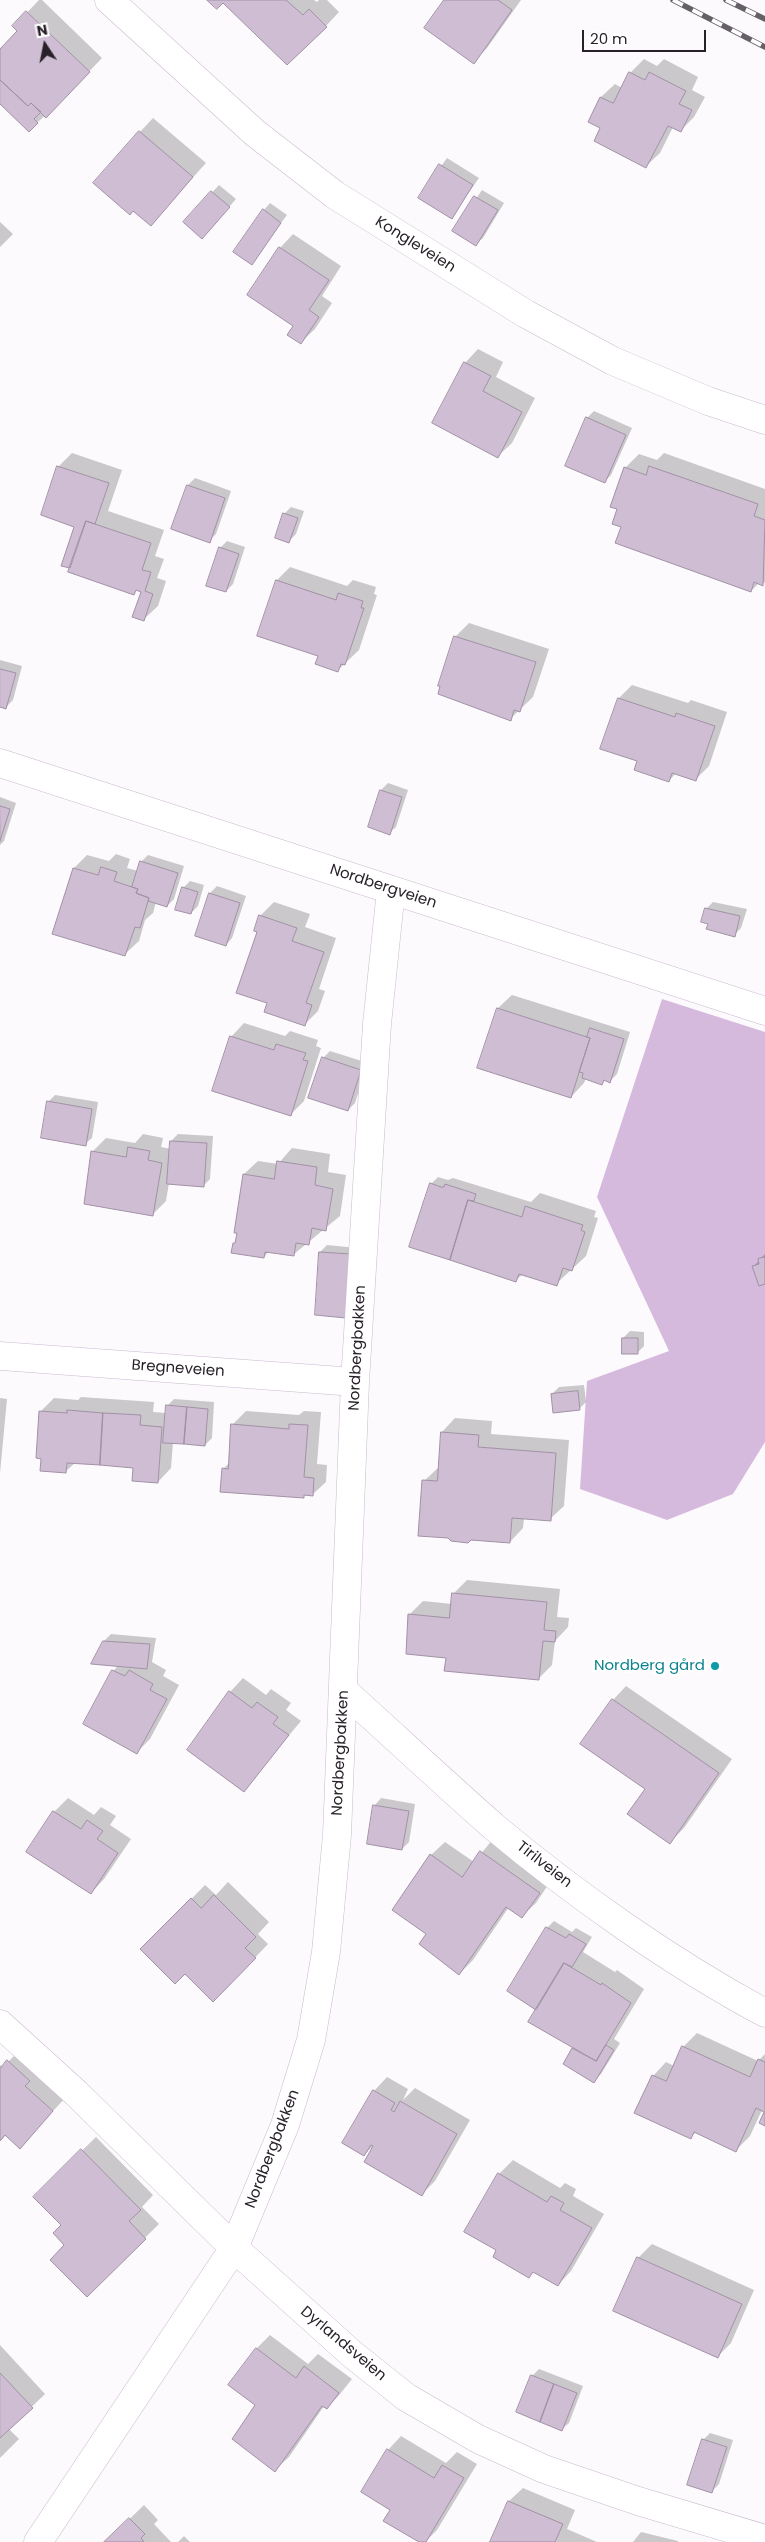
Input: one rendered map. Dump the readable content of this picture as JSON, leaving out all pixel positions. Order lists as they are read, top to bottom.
{
  "streets": {
    "street": [
      "Kongleveien",
      "Nordbergveien",
      "Nordbergbakken",
      "Bregneveien",
      "Tirilveien",
      "Dyrlandsveien"
    ]
  },
  "crossings": [
    ["Nordbergveien", "Nordbergbakken"],
    ["Nordbergbakken", "Bregneveien"],
    ["Nordbergbakken", "Tirilveien"],
    ["Nordbergbakken", "Dyrlandsveien"]
  ],
  "places": ["Nordberg gård"],
  "scale_bar": "20 m",
  "north": "top"
}
